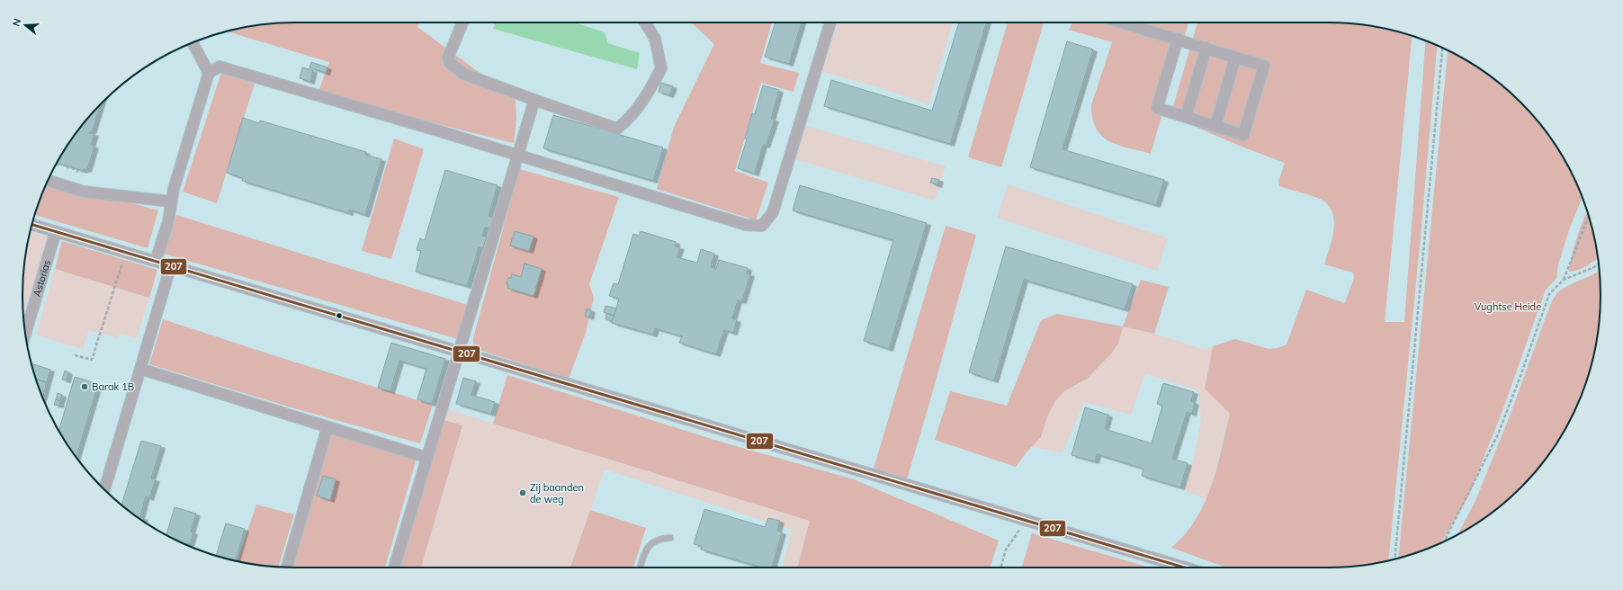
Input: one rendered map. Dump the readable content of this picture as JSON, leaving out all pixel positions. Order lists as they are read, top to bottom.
{
  "streets": {
    "street": ["Astorias"]
  },
  "parks": ["Vughtse Heide"],
  "places": ["Barak 1B", "Zij baanden de weg"],
  "lines": ["transit line 207"],
  "north": "left"
}
